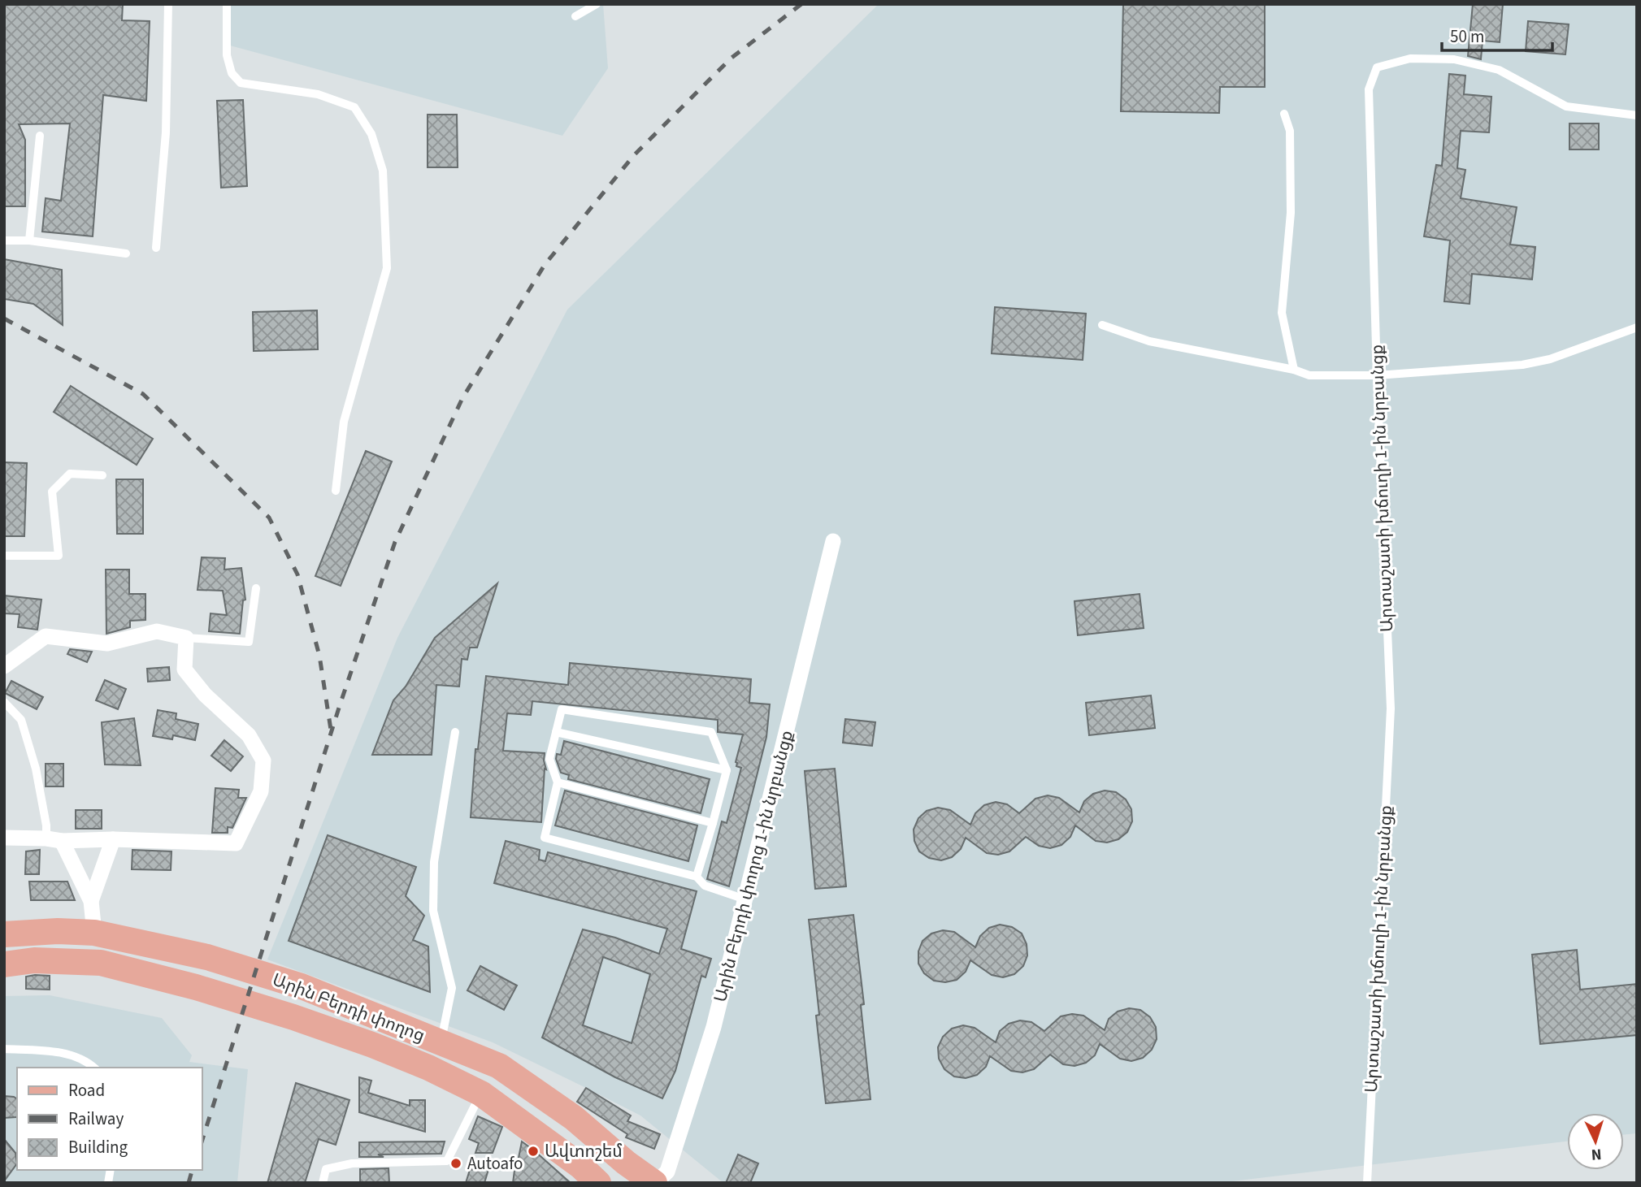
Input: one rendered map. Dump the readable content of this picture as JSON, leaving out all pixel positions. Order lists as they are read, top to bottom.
{
  "streets": {
    "main road": ["Արին Բերդի փողոց"],
    "street": ["Արին Բերդի փողոց 1-ին նրբանցք"],
    "lane": ["Արտաշատի խճուղի 1-ին նրբանցք"]
  },
  "crossings": [
    ["Արին Բերդի փողոց 1-ին նրբանցք", "Արին Բերդի փողոց"]
  ],
  "places": ["Ավտոշեմ", "Autoafo"],
  "legend": ["Road", "Railway", "Building"],
  "scale_bar": "50 m",
  "north": "bottom"
}
